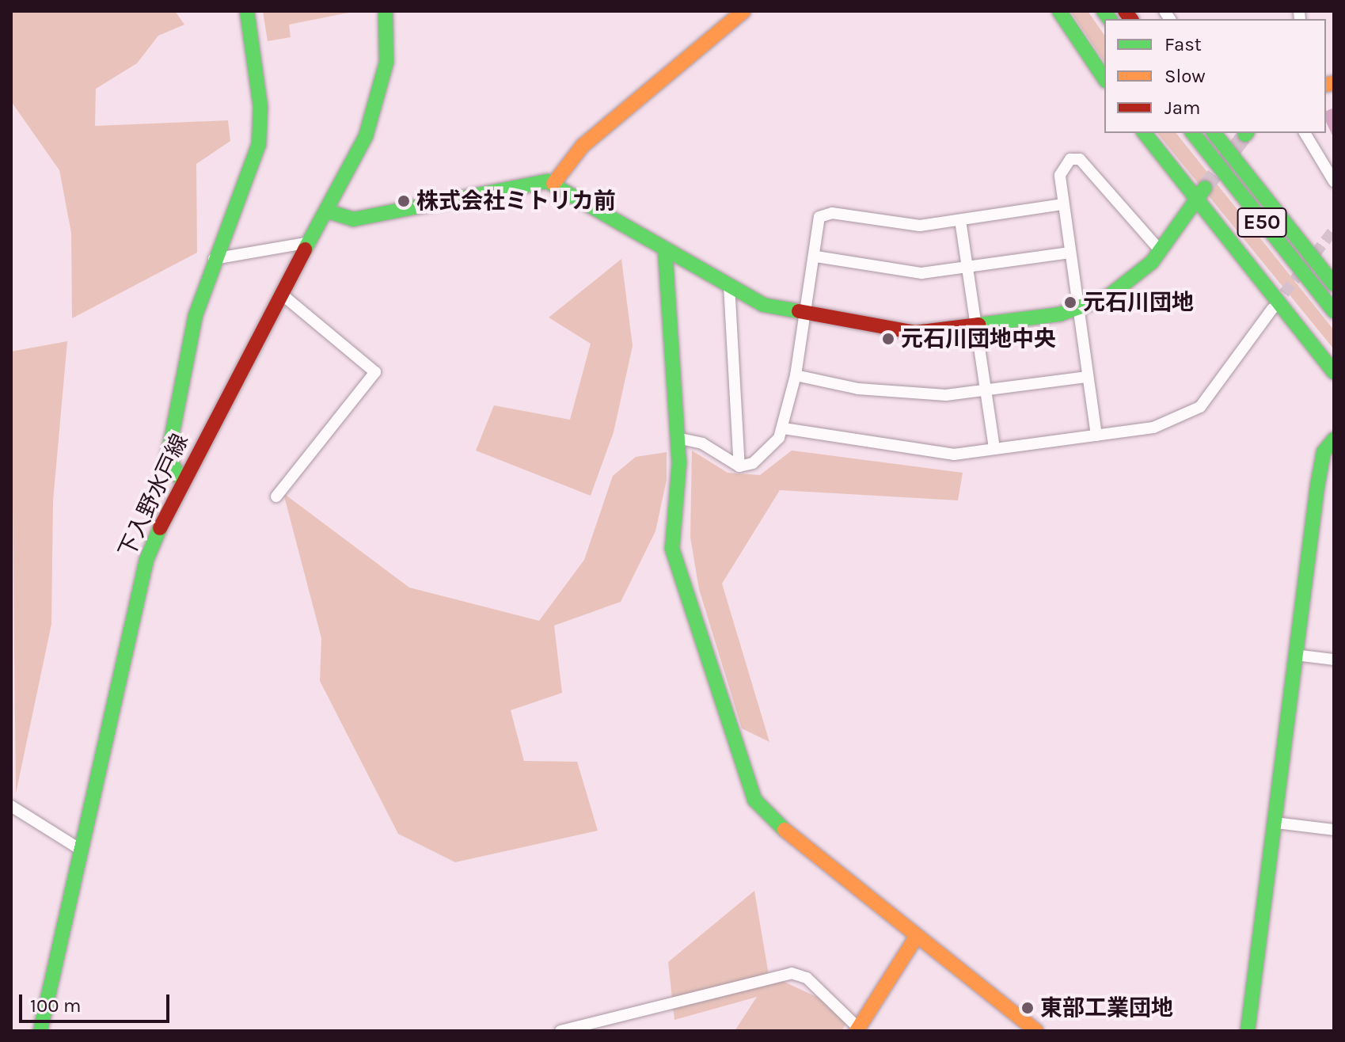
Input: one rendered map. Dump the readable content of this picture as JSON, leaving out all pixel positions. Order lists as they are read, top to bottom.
{
  "streets": {
    "main road": ["E50", "下入野水戸線"]
  },
  "places": [
    "株式会社ミトリカ前",
    "元石川団地",
    "元石川団地中央",
    "東部工業団地"
  ],
  "legend": ["Fast", "Slow", "Jam"],
  "scale_bar": "100 m"
}
